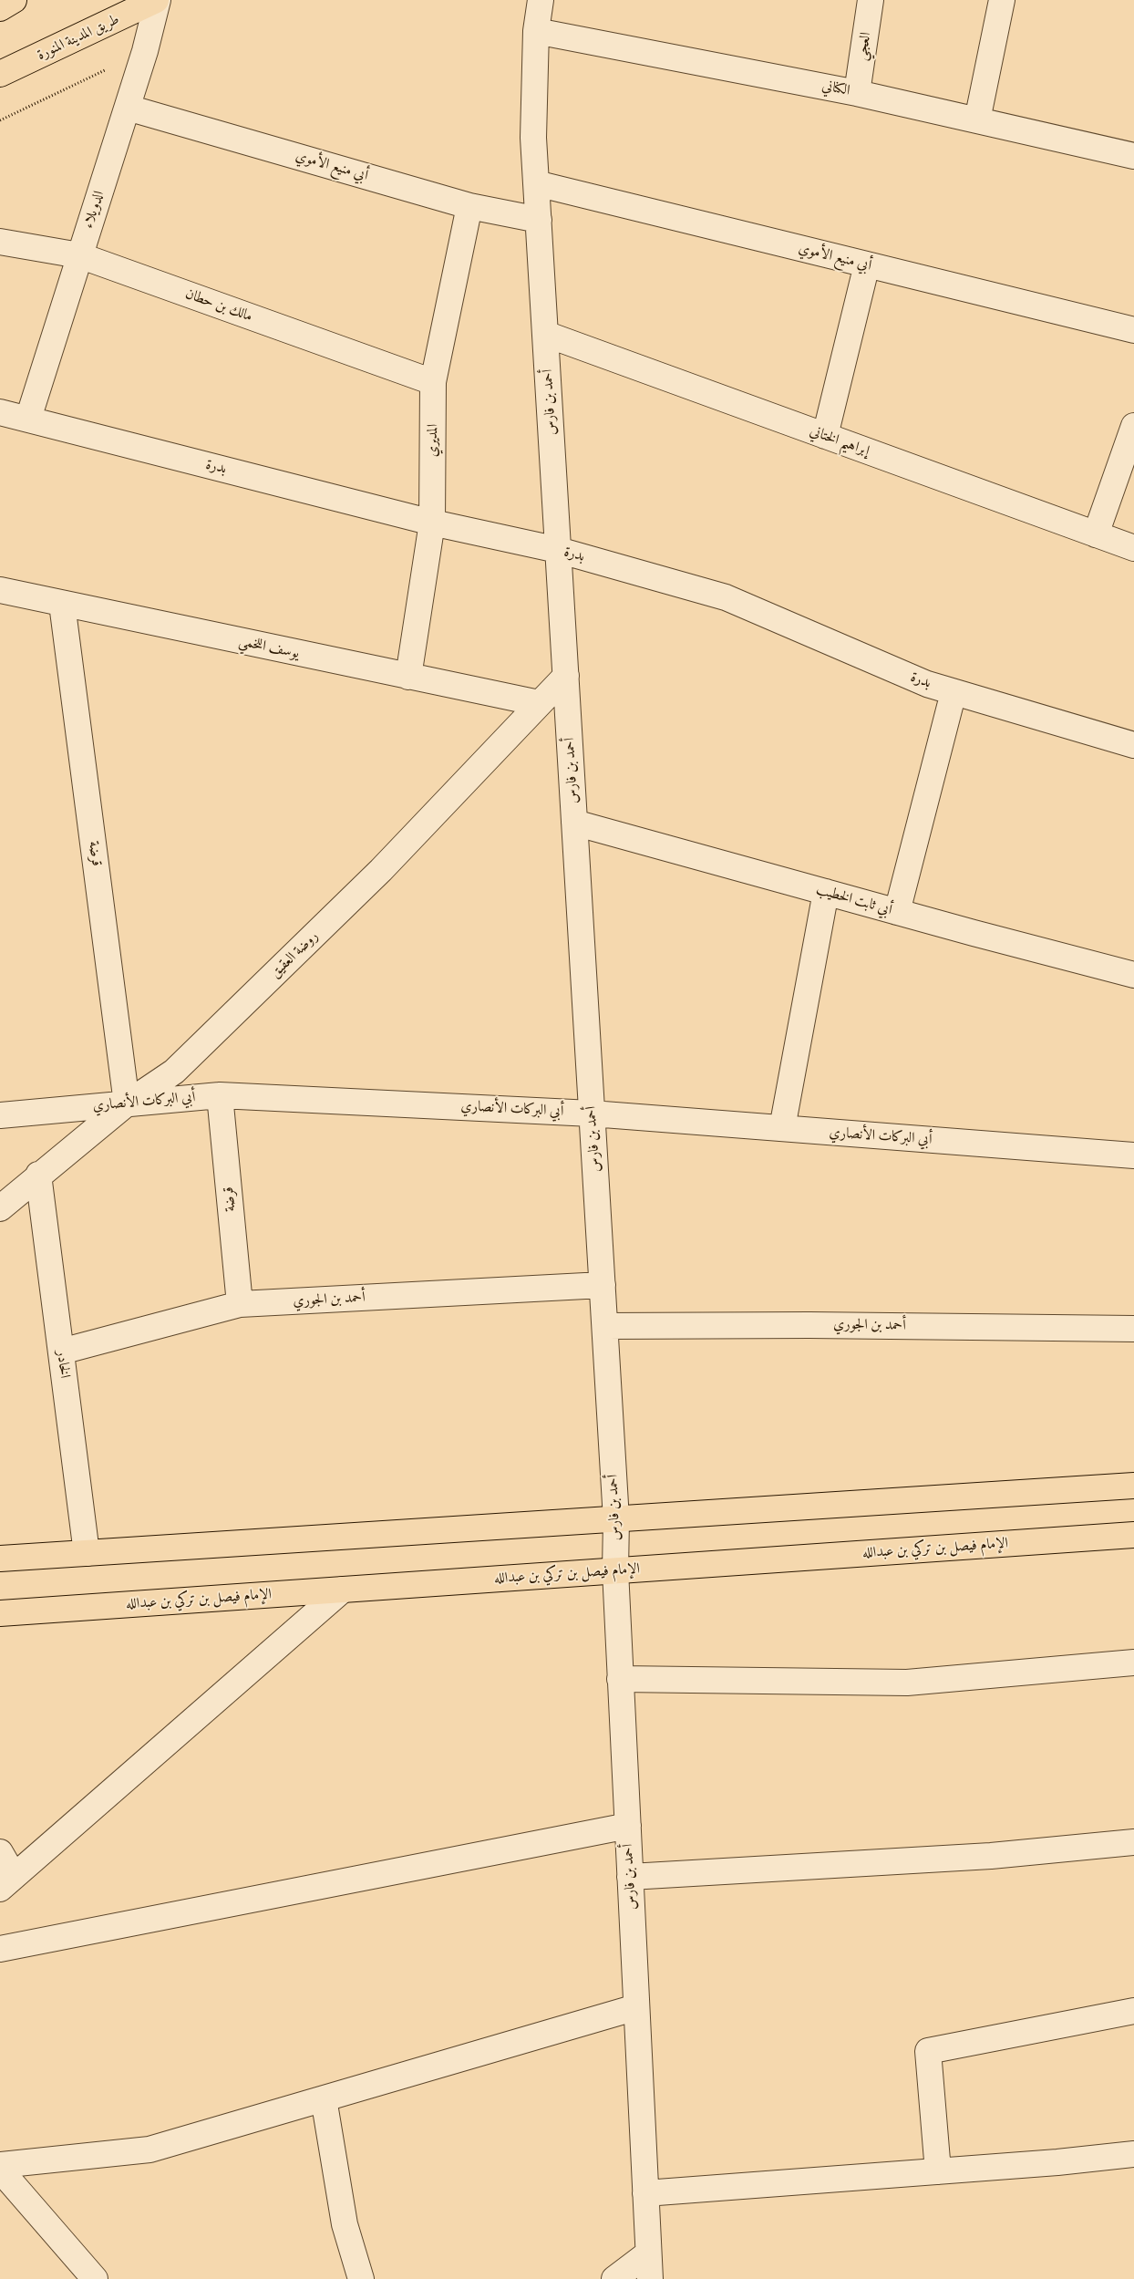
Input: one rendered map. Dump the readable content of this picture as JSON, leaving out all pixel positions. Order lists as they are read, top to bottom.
{
  "streets": {
    "main road": ["طريق المدينة المنورة", "الإمام فيصل بن تركي بن عبدالله"],
    "street": [
      "العجي",
      "الكناني",
      "أبي منيع الأموي",
      "الدويلاء",
      "مالك بن حطان",
      "أحمد بن فارس",
      "المديري",
      "إبراهيم الختاني",
      "بدرة",
      "يوسف اللخمي",
      "قرضة",
      "أبي ثابت الخطيب",
      "روضة العقيق",
      "أبي البركات الأنصاري",
      "أحمد بن الجوري",
      "الخادر"
    ]
  },
  "crossings": [
    ["طريق المدينة المنورة", "الدويلاء"],
    ["العجي", "الكناني"],
    ["الكناني", "أحمد بن فارس"],
    ["أبي منيع الأموي", "الدويلاء"],
    ["أبي منيع الأموي", "أحمد بن فارس"],
    ["أبي منيع الأموي", "المديري"],
    ["الدويلاء", "مالك بن حطان"],
    ["الدويلاء", "بدرة"],
    ["مالك بن حطان", "المديري"],
    ["أحمد بن فارس", "إبراهيم الختاني"],
    ["أحمد بن فارس", "بدرة"],
    ["أحمد بن فارس", "أبي ثابت الخطيب"],
    ["أحمد بن فارس", "روضة العقيق"],
    ["أحمد بن فارس", "أبي البركات الأنصاري"],
    ["أحمد بن فارس", "أحمد بن الجوري"],
    ["أحمد بن فارس", "الإمام فيصل بن تركي بن عبدالله"],
    ["المديري", "بدرة"],
    ["المديري", "يوسف اللخمي"],
    ["يوسف اللخمي", "قرضة"],
    ["يوسف اللخمي", "روضة العقيق"],
    ["قرضة", "روضة العقيق"],
    ["قرضة", "أبي البركات الأنصاري"],
    ["قرضة", "أحمد بن الجوري"],
    ["روضة العقيق", "أبي البركات الأنصاري"],
    ["روضة العقيق", "الخادر"],
    ["أحمد بن الجوري", "الخادر"]
  ]
}
